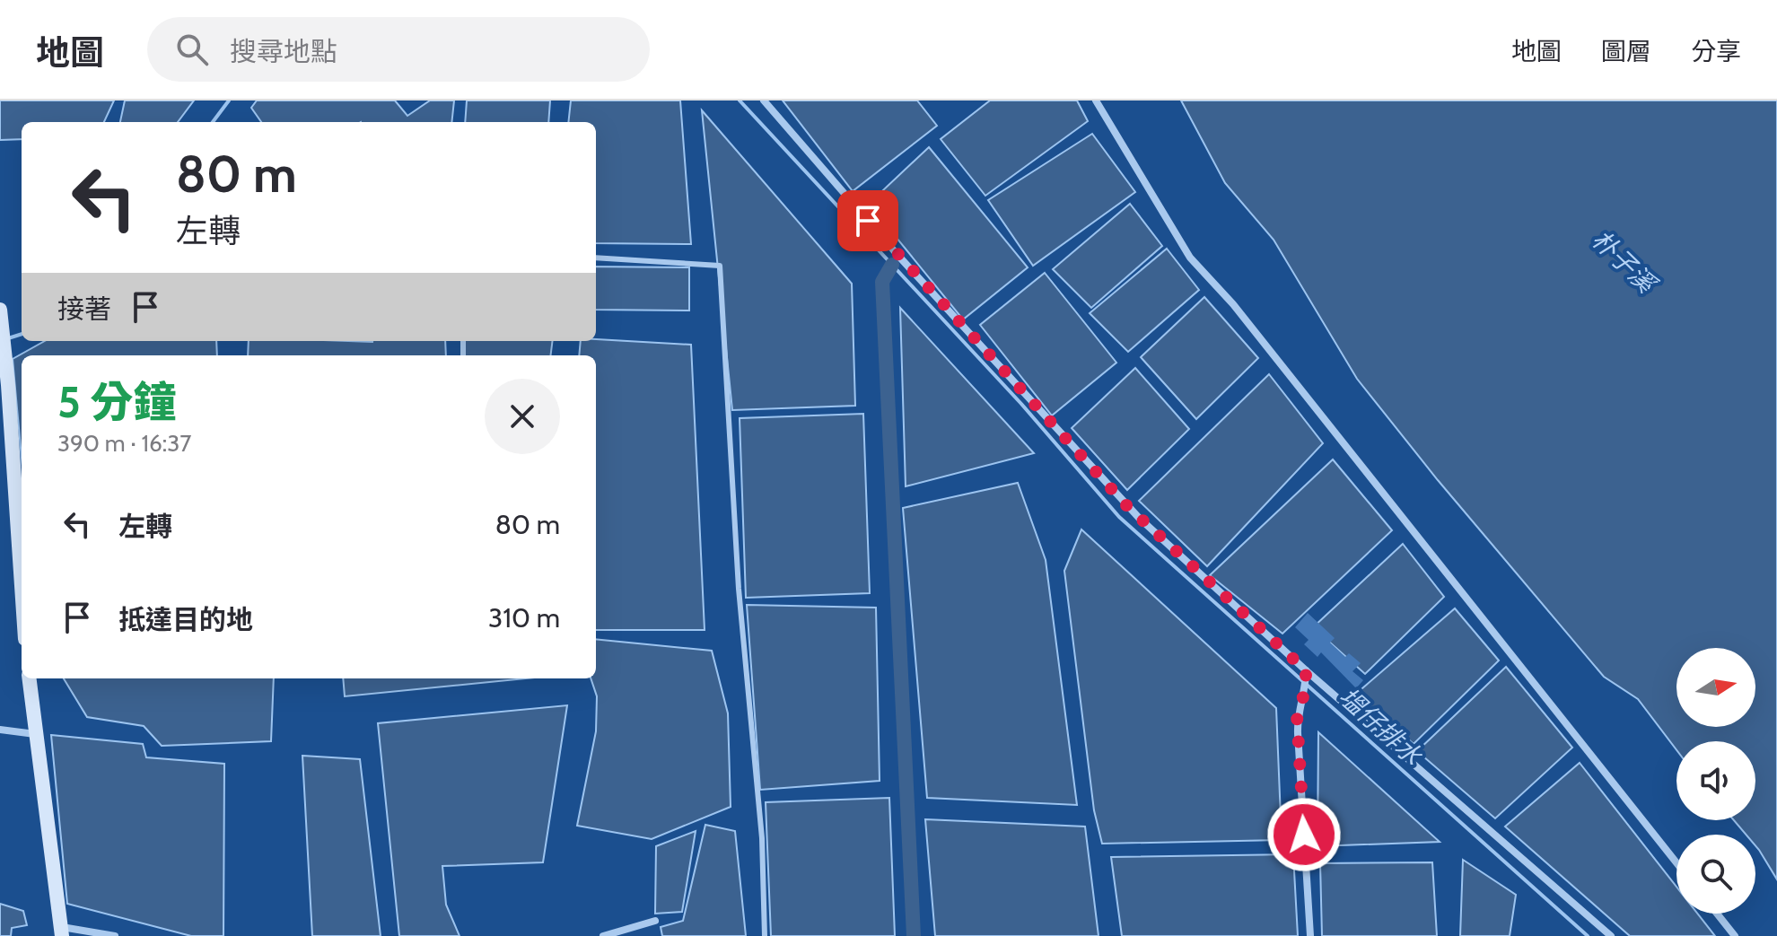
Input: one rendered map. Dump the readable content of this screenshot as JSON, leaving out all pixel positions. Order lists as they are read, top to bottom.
{
  "water": ["朴子溪", "塭仔排水"],
  "north": "right",
  "page": {
    "header": "地圖",
    "search": "搜尋地點",
    "nav": ["地圖", "圖層", "分享"],
    "turn": ["80 m", "左轉"],
    "then": "接著",
    "heading": ["5 分鐘", "390 m · 16:37"],
    "list": [
      {
        "name": "左轉",
        "value": "80 m"
      },
      {
        "name": "抵達目的地",
        "value": "310 m"
      }
    ]
  }
}
